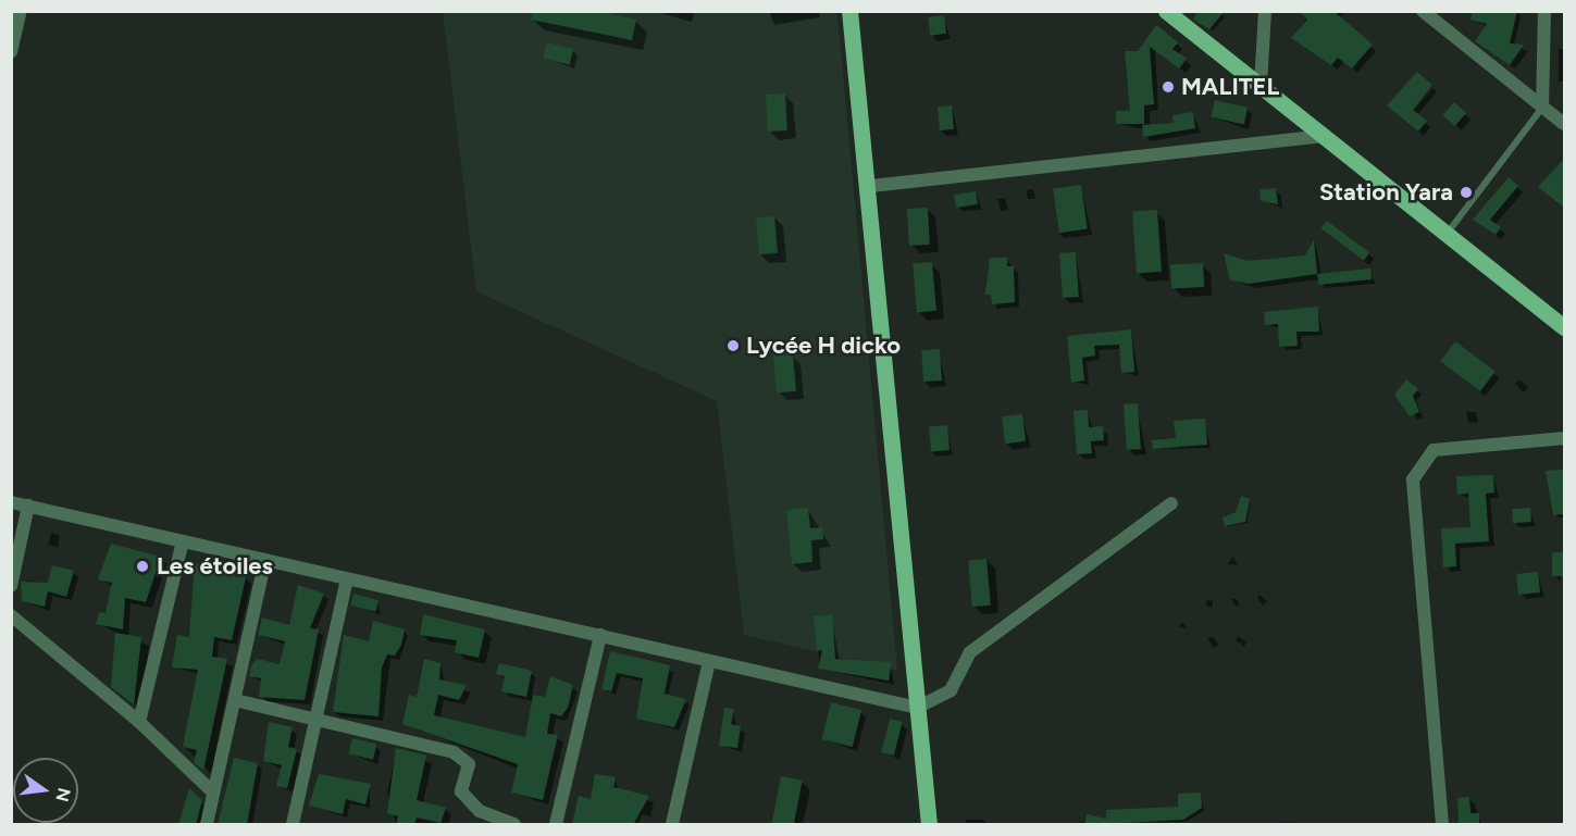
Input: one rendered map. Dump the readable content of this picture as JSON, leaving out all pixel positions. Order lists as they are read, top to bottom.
{
  "places": [
    "MALITEL",
    "Station Yara",
    "Lycée H dicko",
    "Les étoiles"
  ],
  "north": "right"
}
